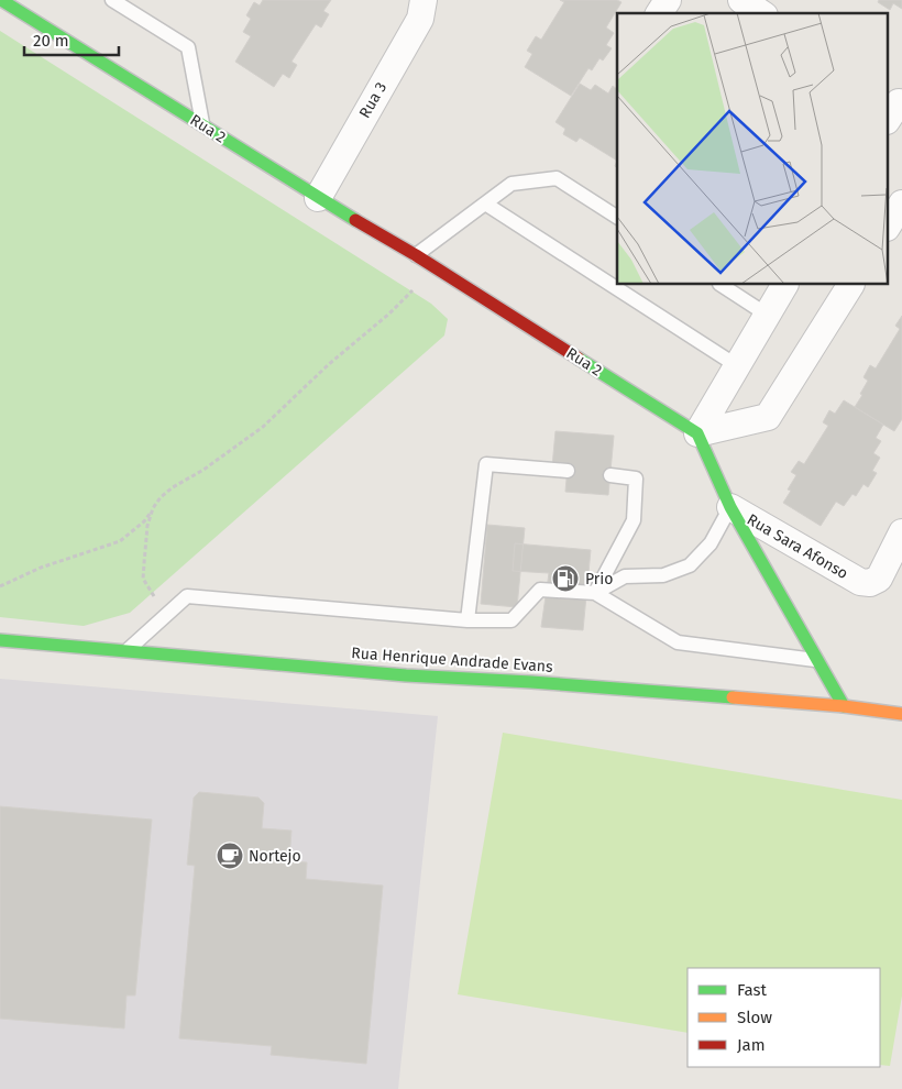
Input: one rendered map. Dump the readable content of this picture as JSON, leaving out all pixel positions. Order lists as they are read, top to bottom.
{
  "streets": {
    "street": [
      "Rua 3",
      "Rua 2",
      "Rua Sara Afonso",
      "Rua Henrique Andrade Evans"
    ]
  },
  "crossings": [
    ["Rua 3", "Rua 2"]
  ],
  "places": {
    "fuel station": ["Prio"],
    "cafe": ["Nortejo"]
  },
  "legend": ["Fast", "Slow", "Jam"],
  "scale_bar": "20 m"
}
